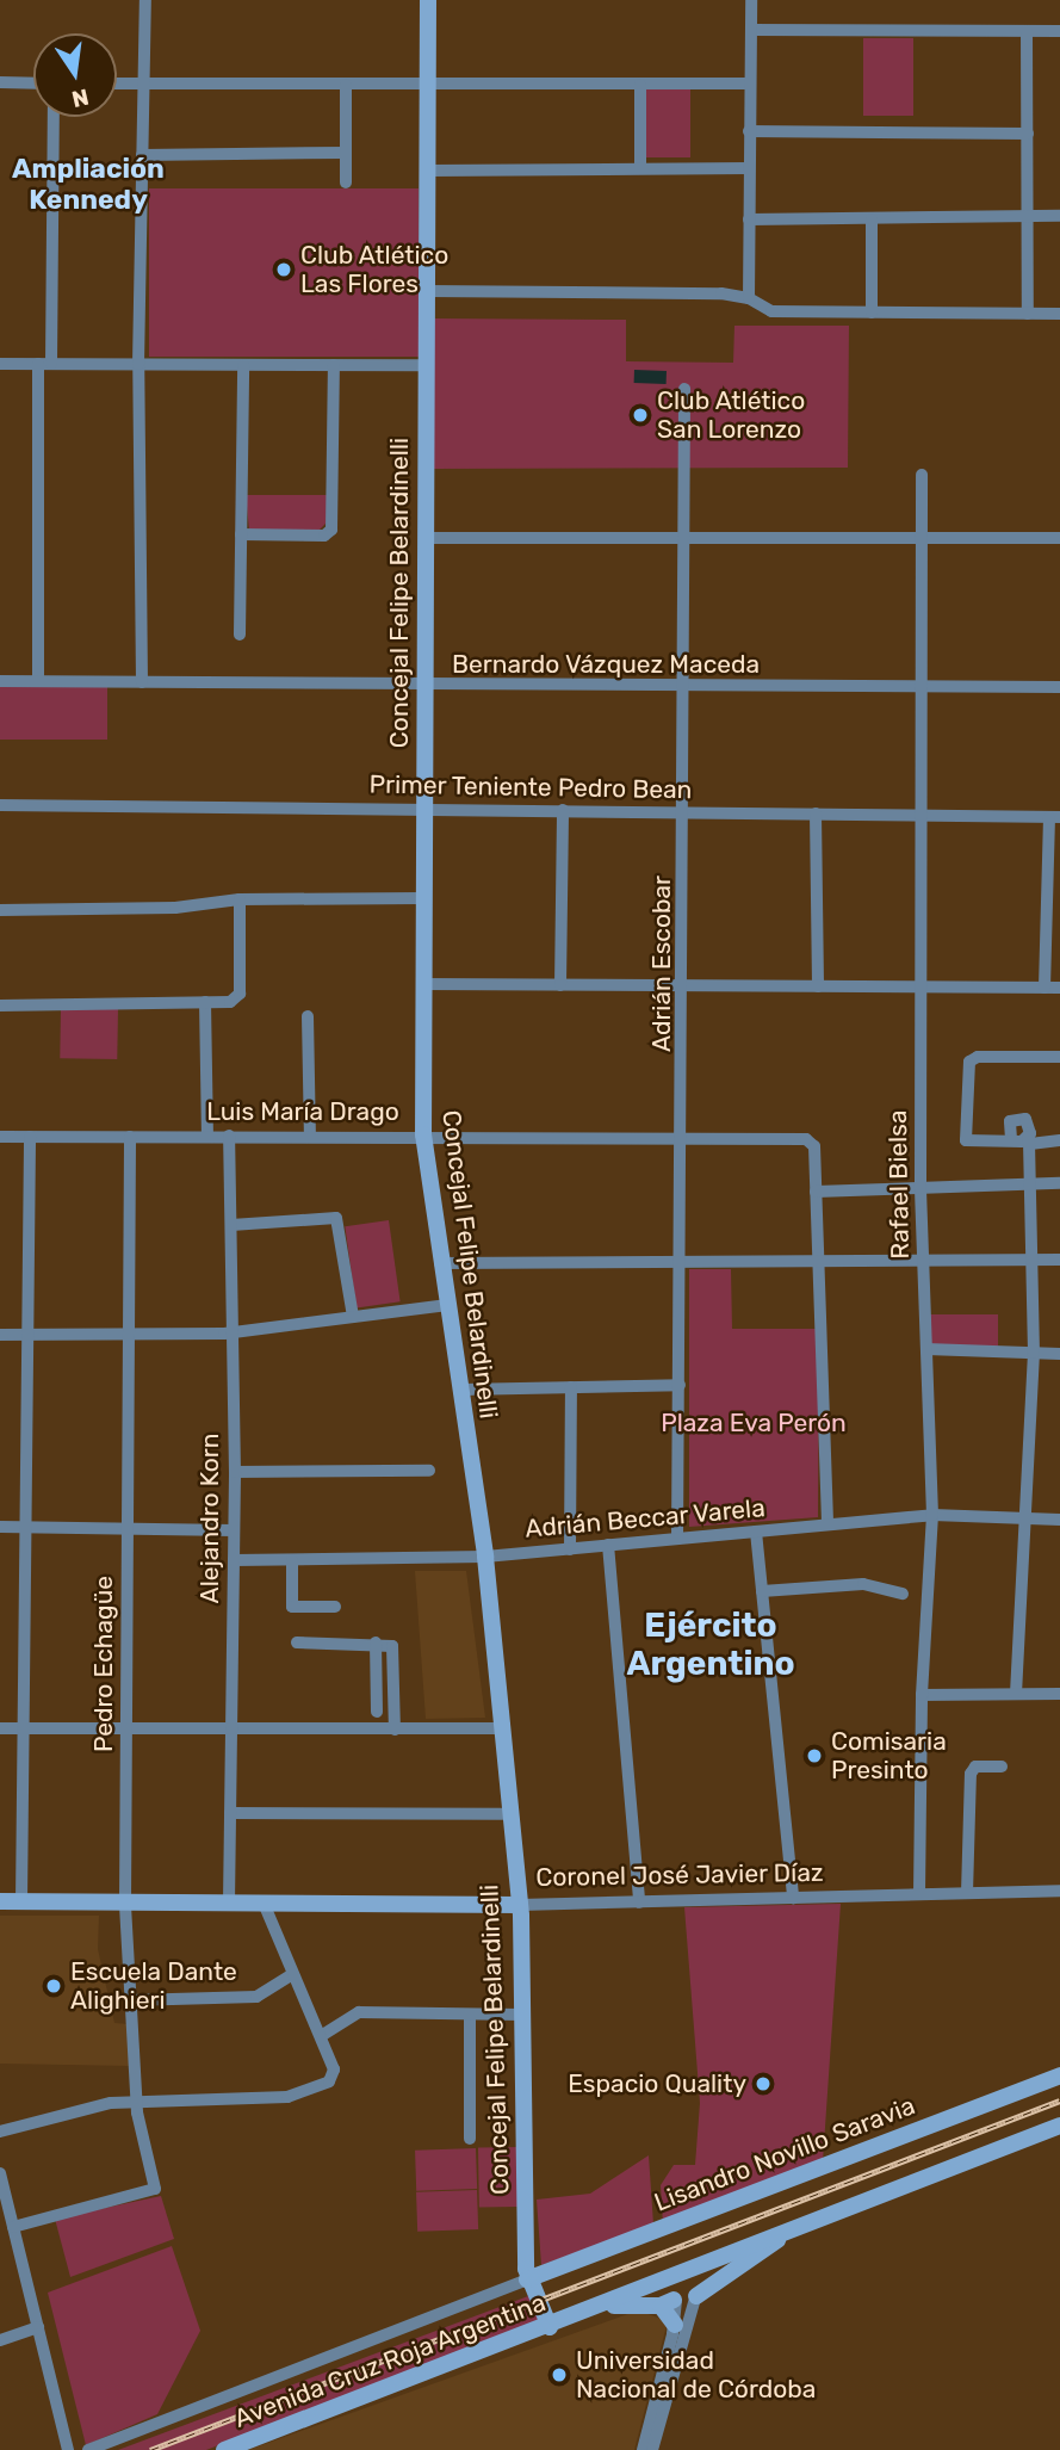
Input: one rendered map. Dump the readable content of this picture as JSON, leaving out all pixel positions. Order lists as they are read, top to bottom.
{
  "streets": {
    "main road": [
      "Concejal Felipe Belardinelli",
      "Coronel José Javier Díaz",
      "Lisandro Novillo Saravia",
      "Avenida Cruz Roja Argentina"
    ],
    "street": [
      "Bernardo Vázquez Maceda",
      "Primer Teniente Pedro Bean",
      "Adrián Escobar",
      "Luis María Drago",
      "Rafael Bielsa",
      "Alejandro Korn",
      "Adrián Beccar Varela",
      "Pedro Echagüe"
    ]
  },
  "crossings": [
    ["Concejal Felipe Belardinelli", "Bernardo Vázquez Maceda"],
    ["Concejal Felipe Belardinelli", "Primer Teniente Pedro Bean"],
    ["Concejal Felipe Belardinelli", "Luis María Drago"],
    ["Concejal Felipe Belardinelli", "Adrián Beccar Varela"],
    ["Concejal Felipe Belardinelli", "Coronel José Javier Díaz"],
    ["Concejal Felipe Belardinelli", "Lisandro Novillo Saravia"],
    ["Concejal Felipe Belardinelli", "Avenida Cruz Roja Argentina"],
    ["Bernardo Vázquez Maceda", "Adrián Escobar"],
    ["Bernardo Vázquez Maceda", "Rafael Bielsa"],
    ["Primer Teniente Pedro Bean", "Adrián Escobar"],
    ["Primer Teniente Pedro Bean", "Rafael Bielsa"],
    ["Adrián Escobar", "Luis María Drago"],
    ["Adrián Escobar", "Adrián Beccar Varela"],
    ["Luis María Drago", "Alejandro Korn"],
    ["Luis María Drago", "Pedro Echagüe"],
    ["Rafael Bielsa", "Adrián Beccar Varela"],
    ["Rafael Bielsa", "Coronel José Javier Díaz"],
    ["Alejandro Korn", "Adrián Beccar Varela"],
    ["Alejandro Korn", "Coronel José Javier Díaz"],
    ["Pedro Echagüe", "Coronel José Javier Díaz"]
  ],
  "districts": ["Ampliación Kennedy", "Ejército Argentino"],
  "parks": ["Plaza Eva Perón"],
  "places": [
    "Club Atlético Las Flores",
    "Club Atlético San Lorenzo",
    "Comisaria Presinto",
    "Escuela Dante Alighieri",
    "Espacio Quality",
    "Universidad Nacional de Córdoba"
  ],
  "north": "bottom"
}
